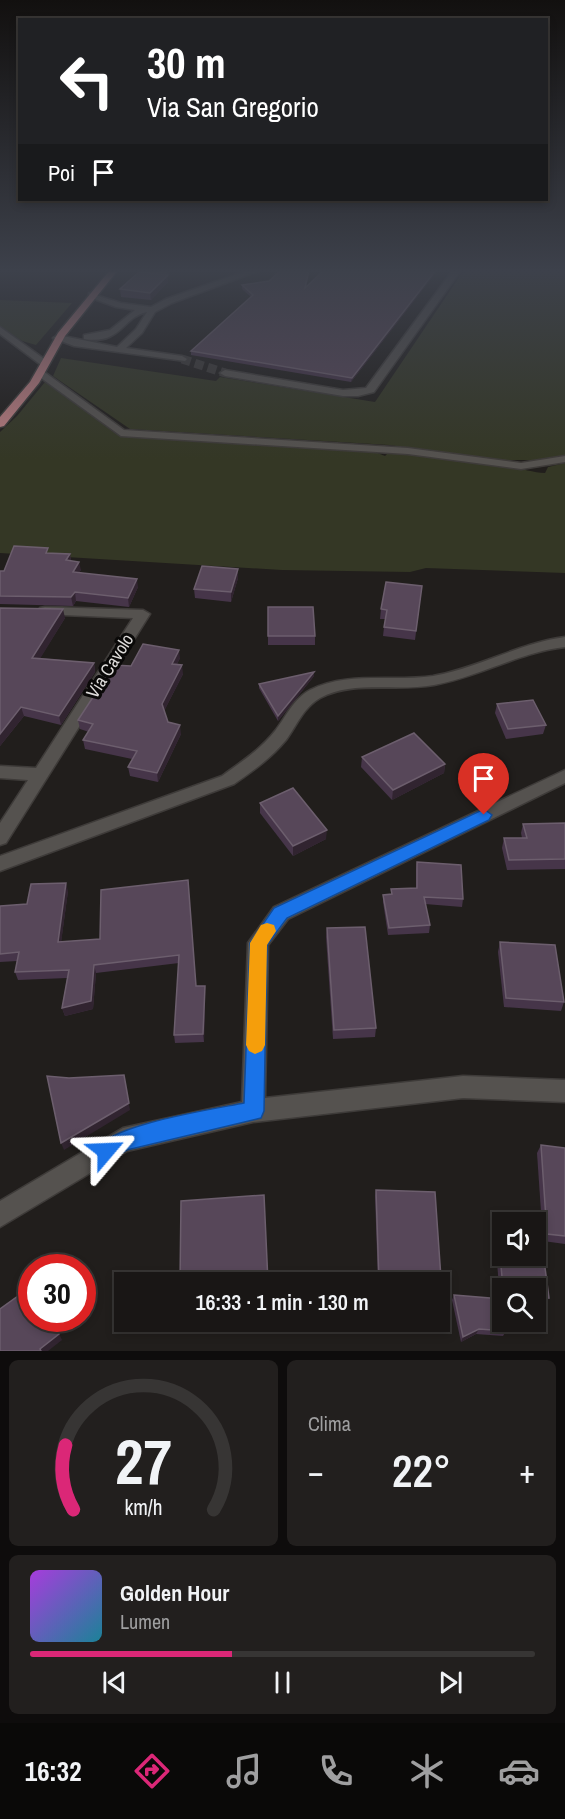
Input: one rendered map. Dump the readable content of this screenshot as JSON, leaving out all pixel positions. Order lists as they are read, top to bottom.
{
  "streets": {
    "street": ["Via Cavolo"]
  },
  "page": {
    "turn": ["30 m", "Via San Gregorio"],
    "then": "Poi",
    "limit": "30",
    "trip": "16:33 · 1 min · 130 m",
    "tile": "Clima",
    "heat": ["−", "22°", "+"],
    "song": ["Golden Hour", "Lumen"],
    "tabs": "16:32",
    "gauge": ["27", "km/h"]
  }
}
